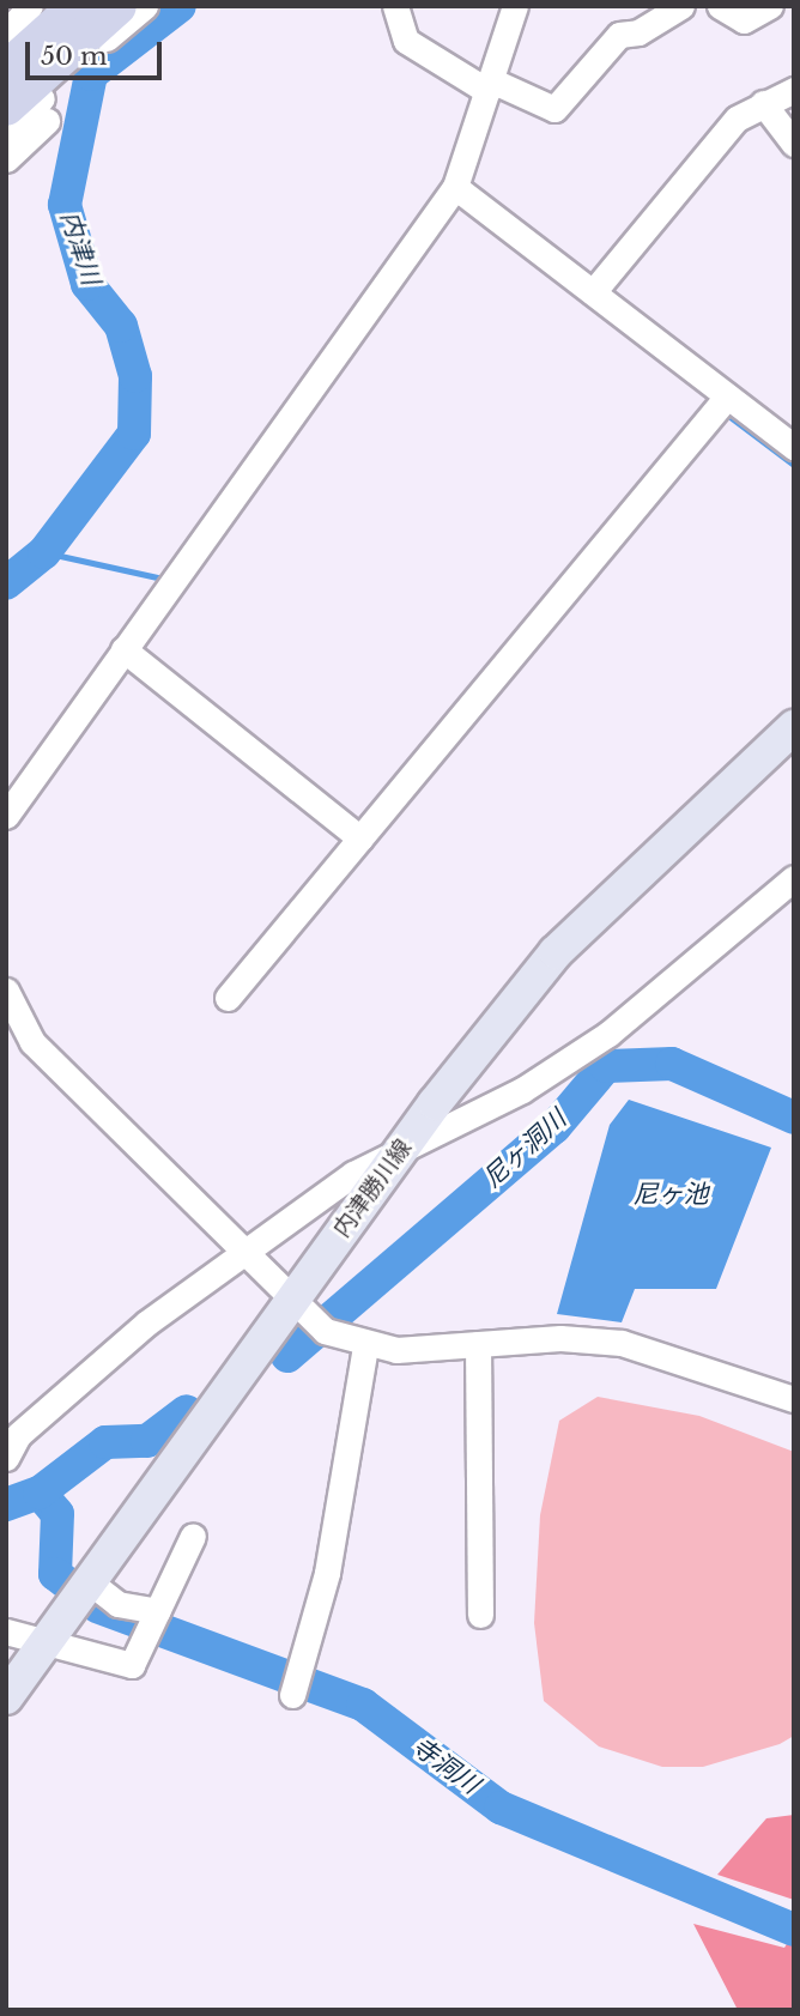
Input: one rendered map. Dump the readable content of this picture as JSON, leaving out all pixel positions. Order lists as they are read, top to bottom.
{
  "streets": {
    "main road": ["内津勝川線"]
  },
  "water": [
    "内津川",
    "尼ヶ洞川",
    "尼ヶ池",
    "寺洞川"
  ],
  "scale_bar": "50 m"
}
